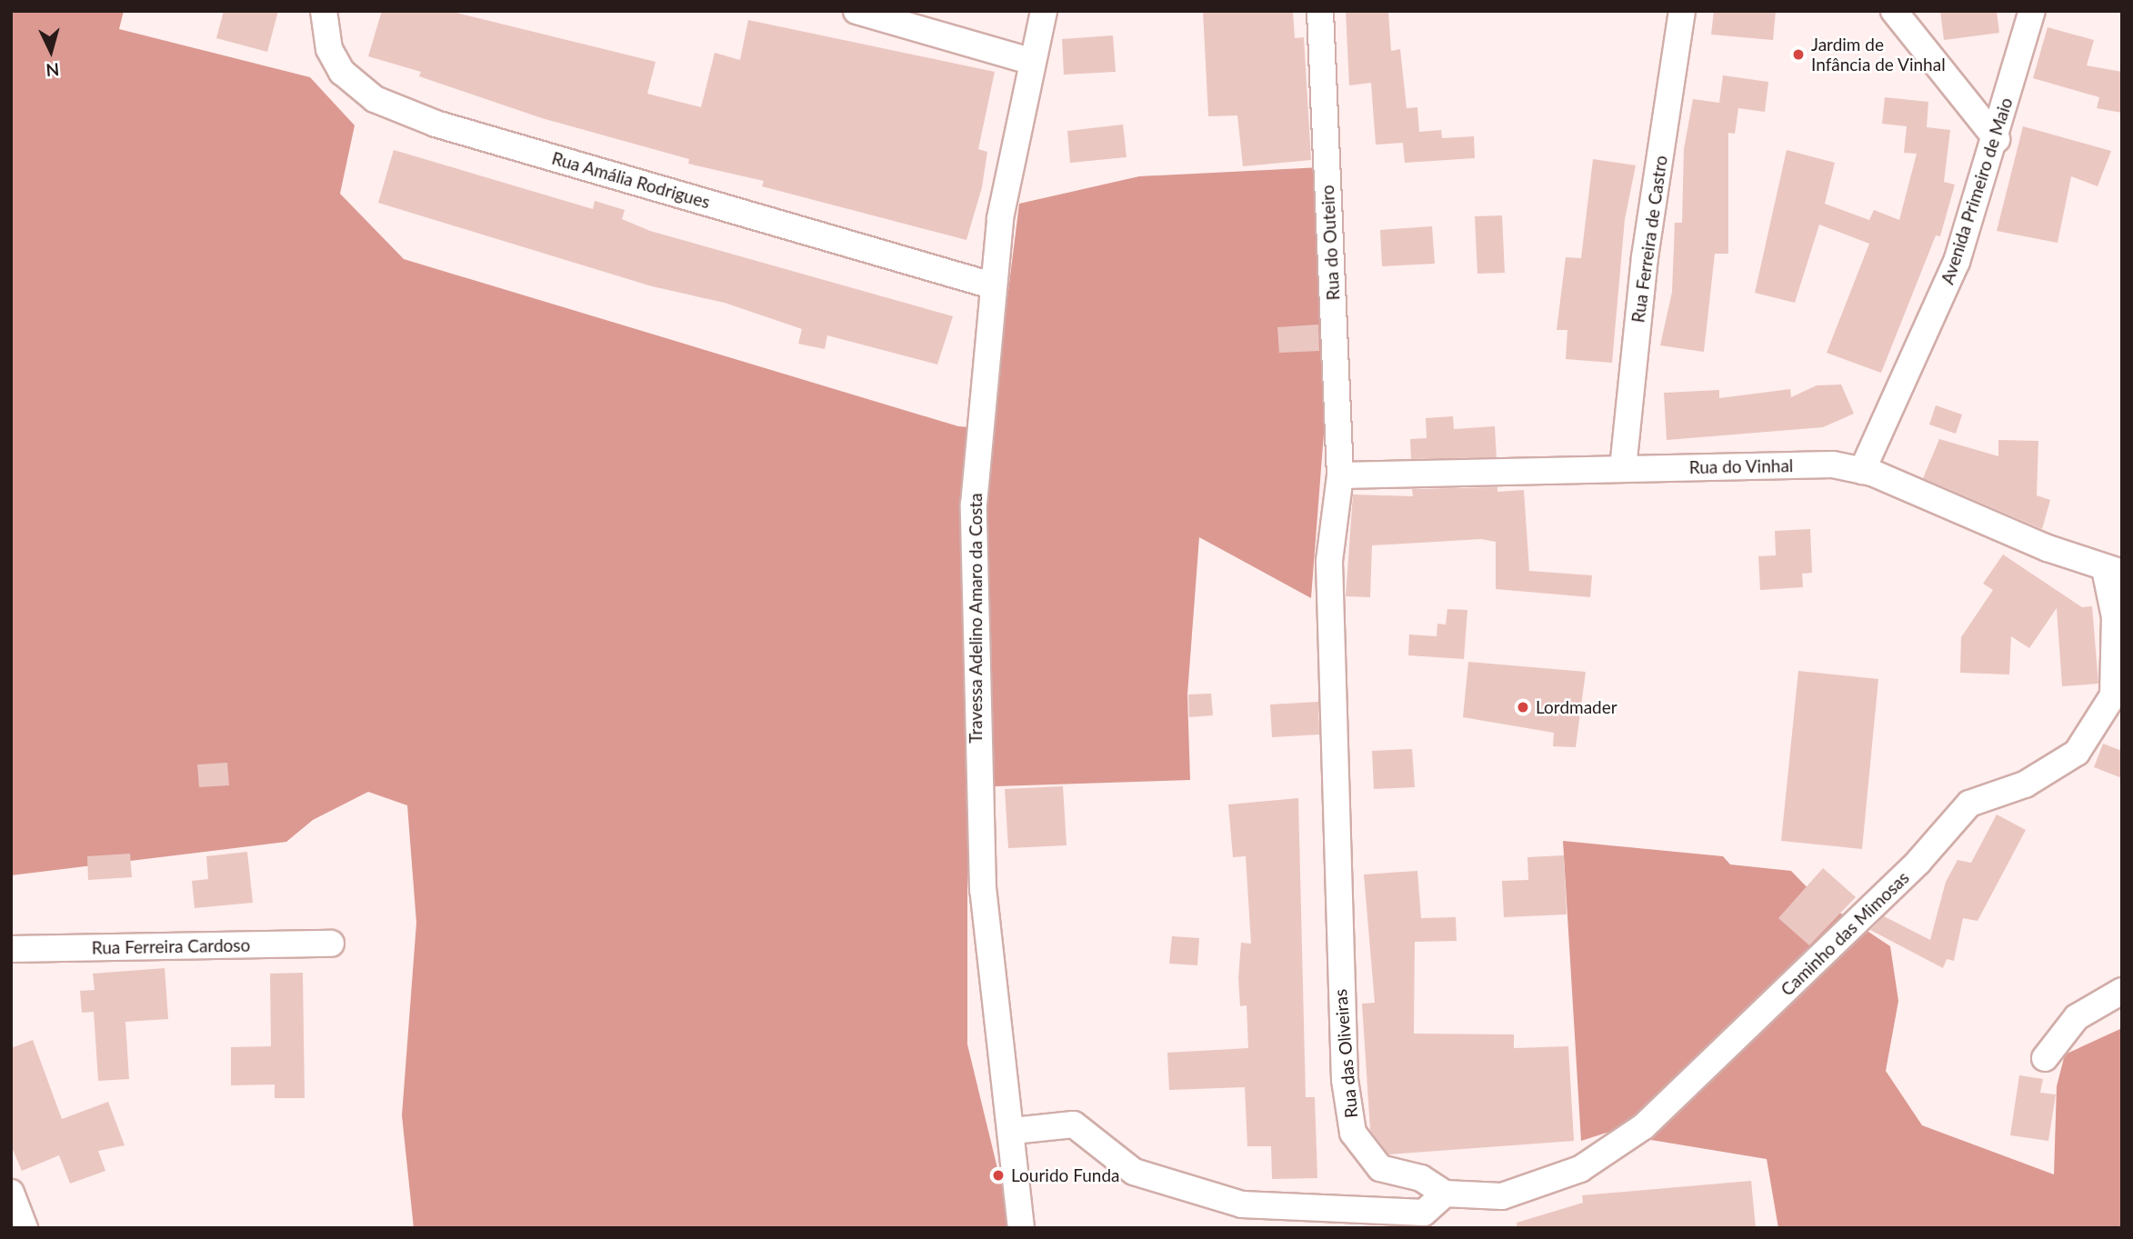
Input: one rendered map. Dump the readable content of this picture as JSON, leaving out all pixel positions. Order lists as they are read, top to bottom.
{
  "streets": {
    "street": [
      "Rua Amália Rodrigues",
      "Avenida Primeiro de Maio",
      "Rua Ferreira de Castro",
      "Rua do Outeiro",
      "Rua do Vinhal",
      "Travessa Adelino Amaro da Costa",
      "Caminho das Mimosas",
      "Rua Ferreira Cardoso",
      "Rua das Oliveiras"
    ]
  },
  "crossings": [
    ["Rua Amália Rodrigues", "Travessa Adelino Amaro da Costa"],
    ["Avenida Primeiro de Maio", "Rua do Vinhal"],
    ["Rua Ferreira de Castro", "Rua do Vinhal"],
    ["Rua do Outeiro", "Rua do Vinhal"],
    ["Rua do Outeiro", "Rua das Oliveiras"],
    ["Rua do Vinhal", "Caminho das Mimosas"],
    ["Rua do Vinhal", "Rua das Oliveiras"],
    ["Caminho das Mimosas", "Rua das Oliveiras"]
  ],
  "places": ["Jardim de Infância de Vinhal", "Lordmader", "Lourido Funda"],
  "north": "bottom"
}
